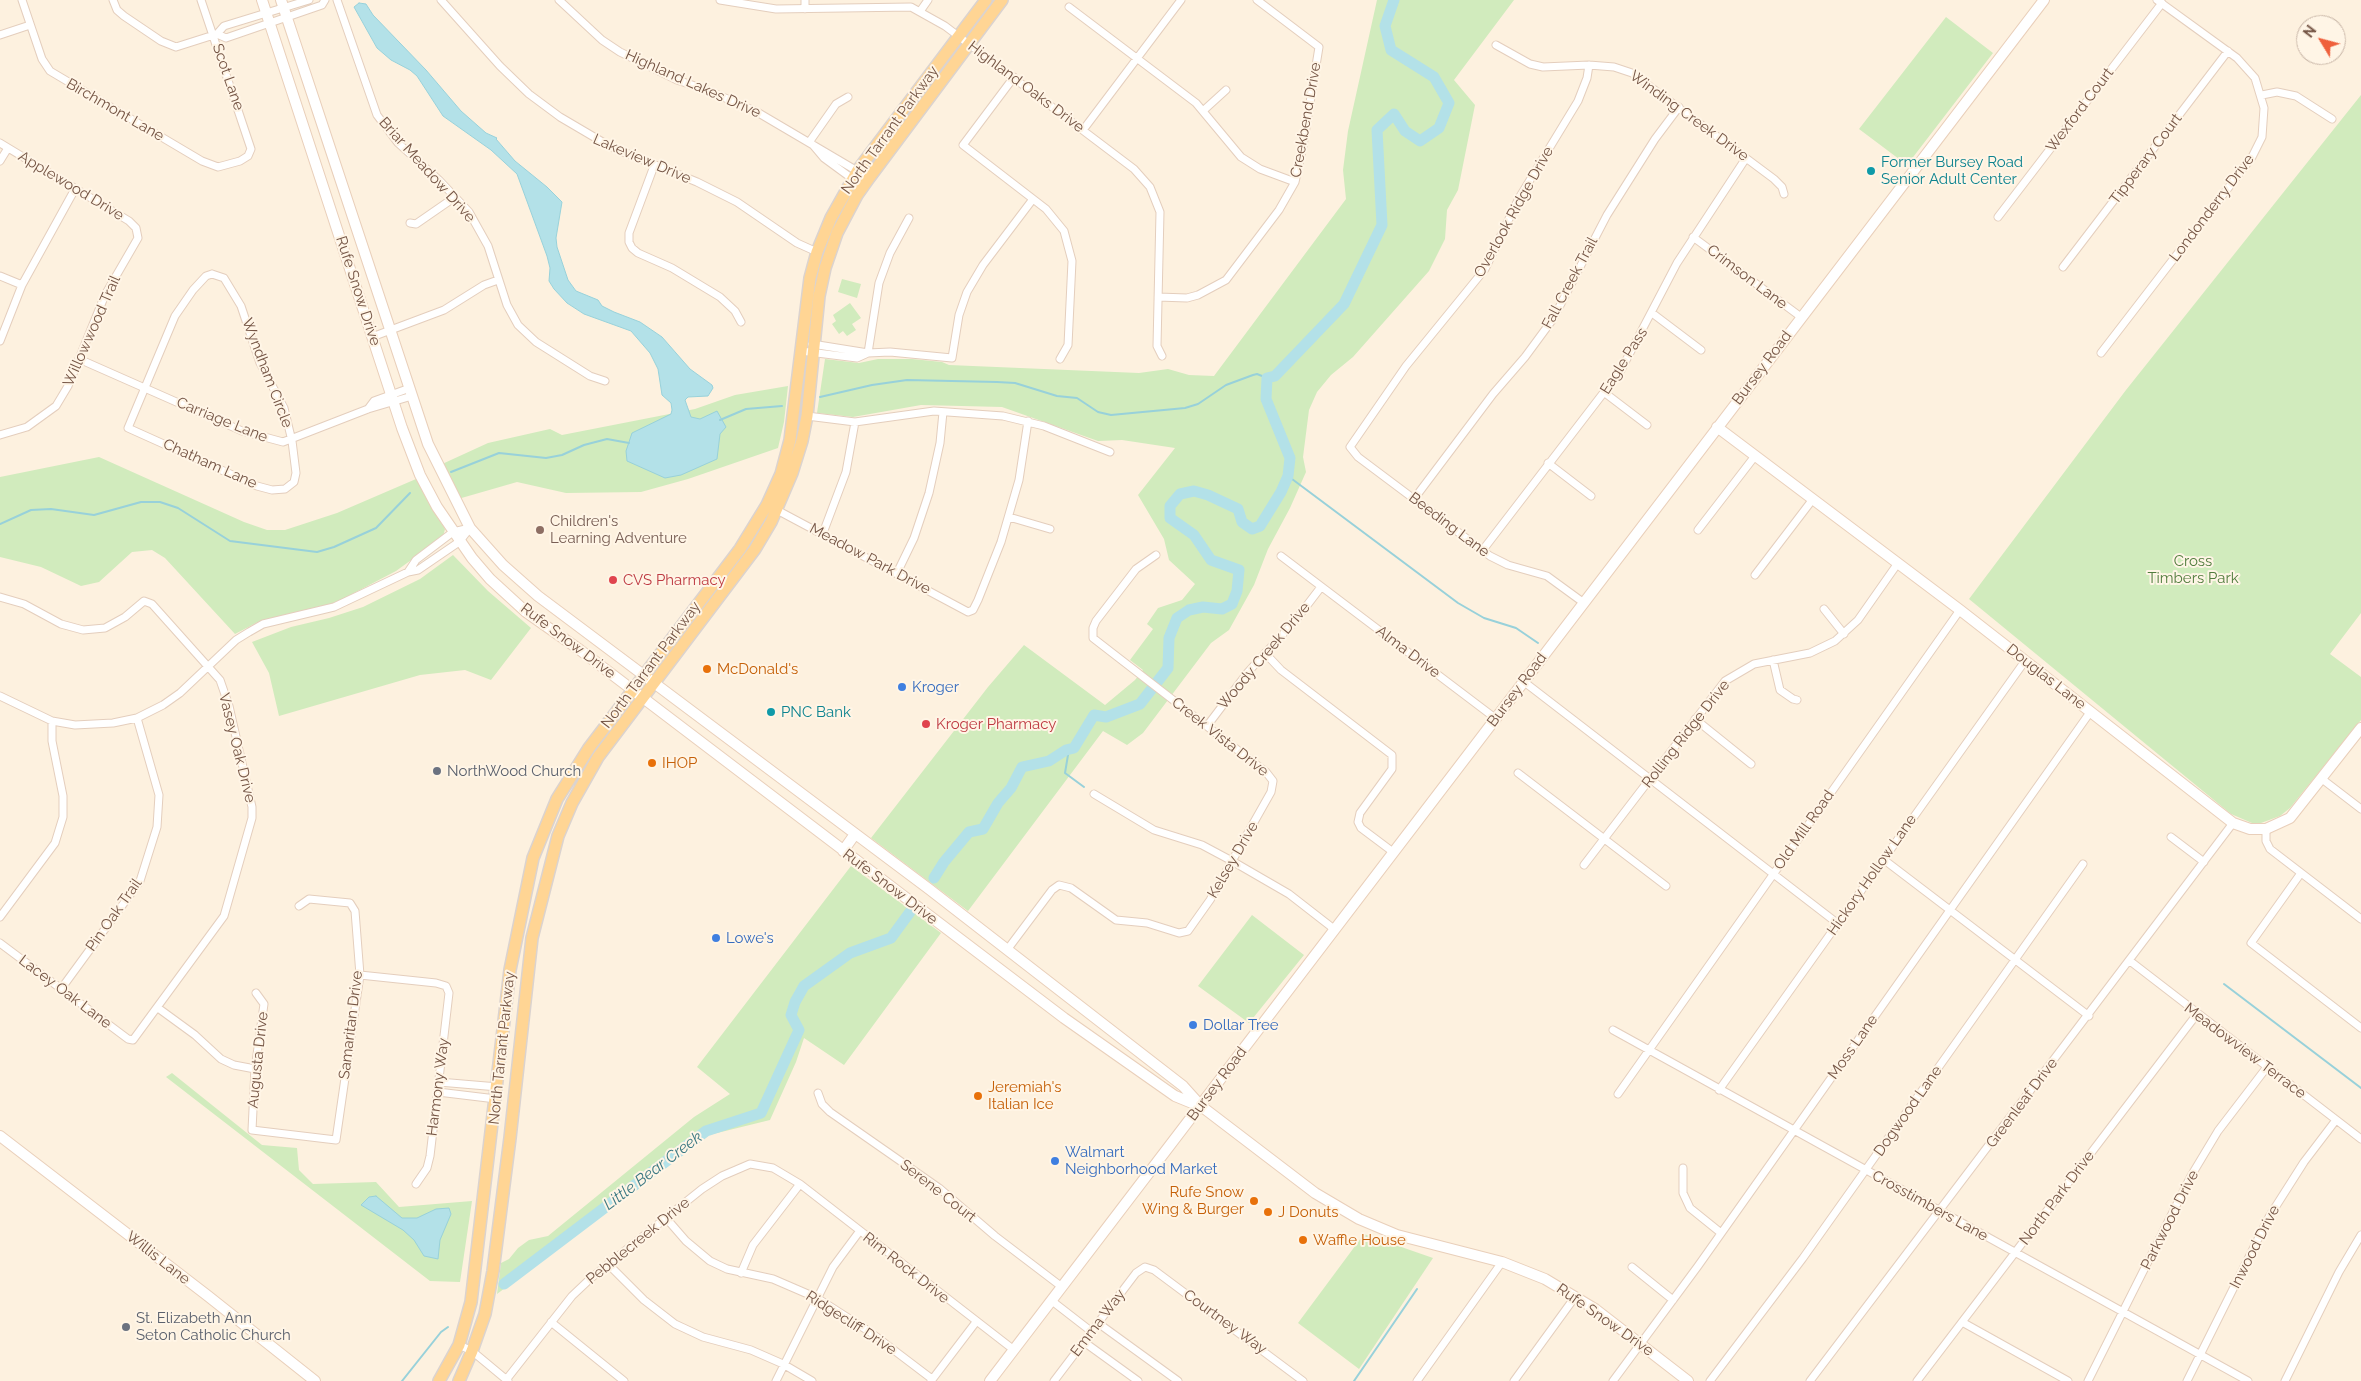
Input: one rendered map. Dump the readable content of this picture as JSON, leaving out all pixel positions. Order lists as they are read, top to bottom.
{
  "streets": {
    "main road": [
      "North Tarrant Parkway",
      "Rufe Snow Drive",
      "Bursey Road",
      "Douglas Lane",
      "Willis Lane"
    ],
    "street": [
      "Scot Lane",
      "Highland Lakes Drive",
      "Highland Oaks Drive",
      "Birchmont Lane",
      "Wexford Court",
      "Winding Creek Drive",
      "Creekbend Drive",
      "Lakeview Drive",
      "Tipperary Court",
      "Briar Meadow Drive",
      "Applewood Drive",
      "Londonderry Drive",
      "Overlook Ridge Drive",
      "Crimson Lane",
      "Fall Creek Trail",
      "Willowwood Trail",
      "Eagle Pass",
      "Wyndham Circle",
      "Carriage Lane",
      "Chatham Lane",
      "Beeding Lane",
      "Meadow Park Drive",
      "Alma Drive",
      "Woody Creek Drive",
      "Rolling Ridge Drive",
      "Creek Vista Drive",
      "Vasey Oak Drive",
      "Old Mill Road",
      "Kelsey Drive",
      "Hickory Hollow Lane",
      "Pin Oak Trail",
      "Lacey Oak Lane",
      "Samaritan Drive",
      "Moss Lane",
      "Meadowview Terrace",
      "Augusta Drive",
      "Harmony Way",
      "Greenleaf Drive",
      "Dogwood Lane",
      "Serene Court",
      "North Park Drive",
      "Crosstimbers Lane",
      "Parkwood Drive",
      "Pebblecreek Drive",
      "Inwood Drive",
      "Rim Rock Drive",
      "Courtney Way",
      "Ridgecliff Drive",
      "Emma Way"
    ]
  },
  "crossings": [
    ["Scot Lane", "Birchmont Lane"],
    ["Highland Lakes Drive", "North Tarrant Parkway"],
    ["Highland Oaks Drive", "Creekbend Drive"],
    ["Highland Oaks Drive", "North Tarrant Parkway"],
    ["Wexford Court", "Londonderry Drive"],
    ["Winding Creek Drive", "Overlook Ridge Drive"],
    ["Winding Creek Drive", "Fall Creek Trail"],
    ["Winding Creek Drive", "Eagle Pass"],
    ["North Tarrant Parkway", "Lakeview Drive"],
    ["North Tarrant Parkway", "Rufe Snow Drive"],
    ["North Tarrant Parkway", "Meadow Park Drive"],
    ["Tipperary Court", "Londonderry Drive"],
    ["Applewood Drive", "Willowwood Trail"],
    ["Overlook Ridge Drive", "Beeding Lane"],
    ["Crimson Lane", "Eagle Pass"],
    ["Crimson Lane", "Bursey Road"],
    ["Fall Creek Trail", "Beeding Lane"],
    ["Rufe Snow Drive", "Bursey Road"],
    ["Rufe Snow Drive", "Carriage Lane"],
    ["Rufe Snow Drive", "Kelsey Drive"],
    ["Rufe Snow Drive", "Moss Lane"],
    ["Willowwood Trail", "Carriage Lane"],
    ["Eagle Pass", "Beeding Lane"],
    ["Bursey Road", "Beeding Lane"],
    ["Bursey Road", "Alma Drive"],
    ["Bursey Road", "Douglas Lane"],
    ["Bursey Road", "Serene Court"],
    ["Bursey Road", "Rim Rock Drive"],
    ["Wyndham Circle", "Carriage Lane"],
    ["Wyndham Circle", "Chatham Lane"],
    ["Carriage Lane", "Chatham Lane"],
    ["Alma Drive", "Woody Creek Drive"],
    ["Woody Creek Drive", "Creek Vista Drive"],
    ["Douglas Lane", "Rolling Ridge Drive"],
    ["Douglas Lane", "Old Mill Road"],
    ["Douglas Lane", "Hickory Hollow Lane"],
    ["Douglas Lane", "Moss Lane"],
    ["Douglas Lane", "Greenleaf Drive"],
    ["Creek Vista Drive", "Kelsey Drive"],
    ["Vasey Oak Drive", "Lacey Oak Lane"],
    ["Old Mill Road", "Crosstimbers Lane"],
    ["Hickory Hollow Lane", "Crosstimbers Lane"],
    ["Pin Oak Trail", "Lacey Oak Lane"],
    ["Samaritan Drive", "Augusta Drive"],
    ["Samaritan Drive", "Harmony Way"],
    ["Moss Lane", "Crosstimbers Lane"],
    ["Meadowview Terrace", "Greenleaf Drive"],
    ["Meadowview Terrace", "North Park Drive"],
    ["Meadowview Terrace", "Parkwood Drive"],
    ["Meadowview Terrace", "Inwood Drive"],
    ["Greenleaf Drive", "Crosstimbers Lane"],
    ["Dogwood Lane", "Crosstimbers Lane"],
    ["North Park Drive", "Crosstimbers Lane"],
    ["Crosstimbers Lane", "Parkwood Drive"],
    ["Crosstimbers Lane", "Inwood Drive"],
    ["Pebblecreek Drive", "Rim Rock Drive"],
    ["Pebblecreek Drive", "Ridgecliff Drive"],
    ["Courtney Way", "Emma Way"]
  ],
  "water": ["Little Bear Creek"],
  "parks": ["Cross Timbers Park"],
  "places": [
    "Former Bursey Road Senior Adult Center",
    "Children's Learning Adventure",
    "CVS Pharmacy",
    "McDonald's",
    "Kroger",
    "PNC Bank",
    "Kroger Pharmacy",
    "IHOP",
    "NorthWood Church",
    "Lowe's",
    "Dollar Tree",
    "Jeremiah's Italian Ice",
    "Walmart Neighborhood Market",
    "Rufe Snow Wing & Burger",
    "J Donuts",
    "Waffle House",
    "St. Elizabeth Ann Seton Catholic Church"
  ],
  "north": "top left"
}
